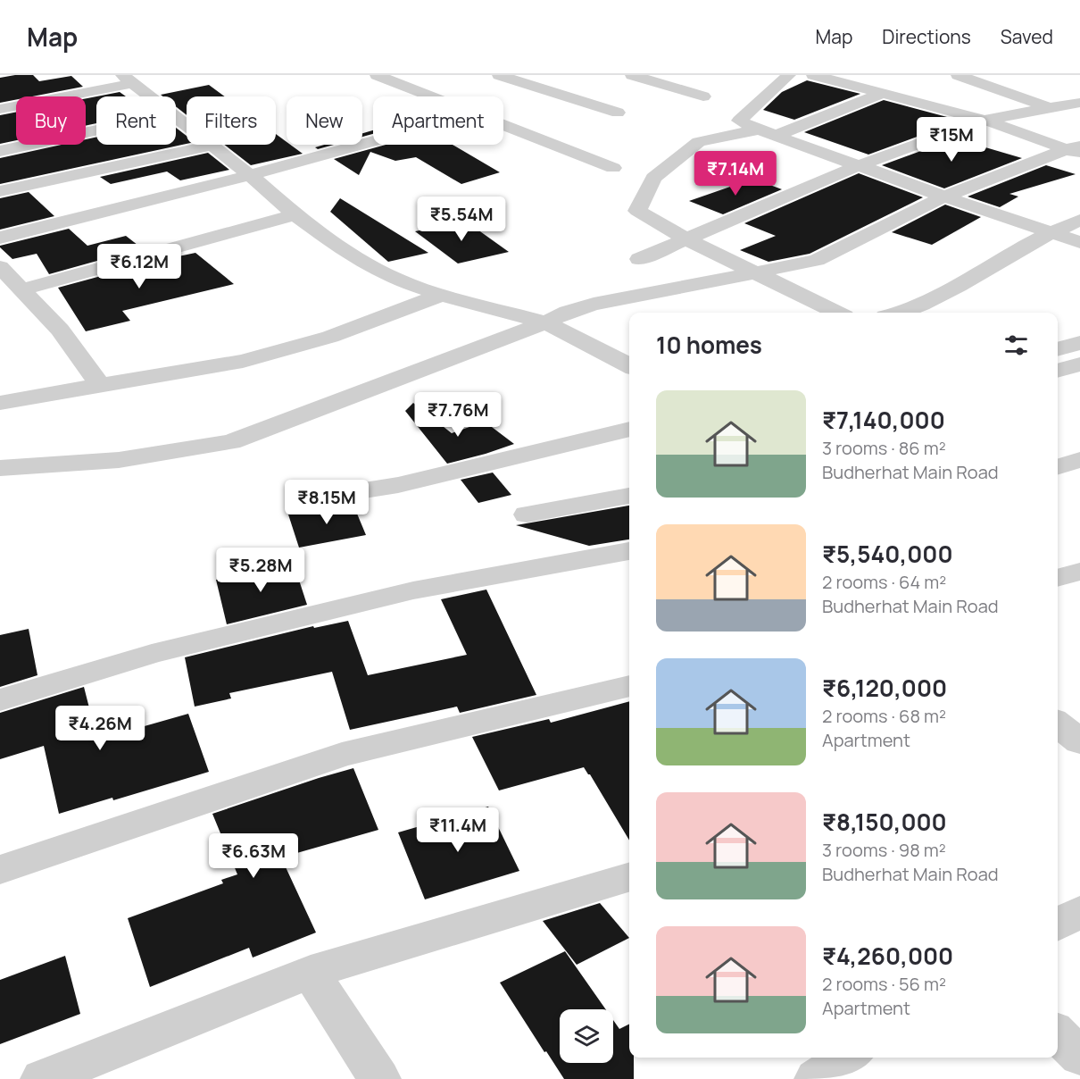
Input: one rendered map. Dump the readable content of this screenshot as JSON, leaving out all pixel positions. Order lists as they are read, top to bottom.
{
  "page": {
    "header": "Map",
    "nav": ["Map", "Directions", "Saved"],
    "chip": [
      "Buy",
      "Rent",
      "Filters",
      "New",
      "Apartment"
    ],
    "price": [
      "₹15M",
      "₹7.14M",
      "₹5.54M",
      "₹6.12M",
      "₹7.76M",
      "₹8.15M",
      "₹5.28M",
      "₹4.26M",
      "₹11.4M",
      "₹6.63M"
    ],
    "heading": "10 homes",
    "list": [
      {
        "name": "₹7,140,000",
        "note": "3 rooms · 86 m² · Budherhat Main Road"
      },
      {
        "name": "₹5,540,000",
        "note": "2 rooms · 64 m² · Budherhat Main Road"
      },
      {
        "name": "₹6,120,000",
        "note": "2 rooms · 68 m² · Apartment"
      },
      {
        "name": "₹8,150,000",
        "note": "3 rooms · 98 m² · Budherhat Main Road"
      },
      {
        "name": "₹4,260,000",
        "note": "2 rooms · 56 m² · Apartment"
      }
    ]
  }
}
